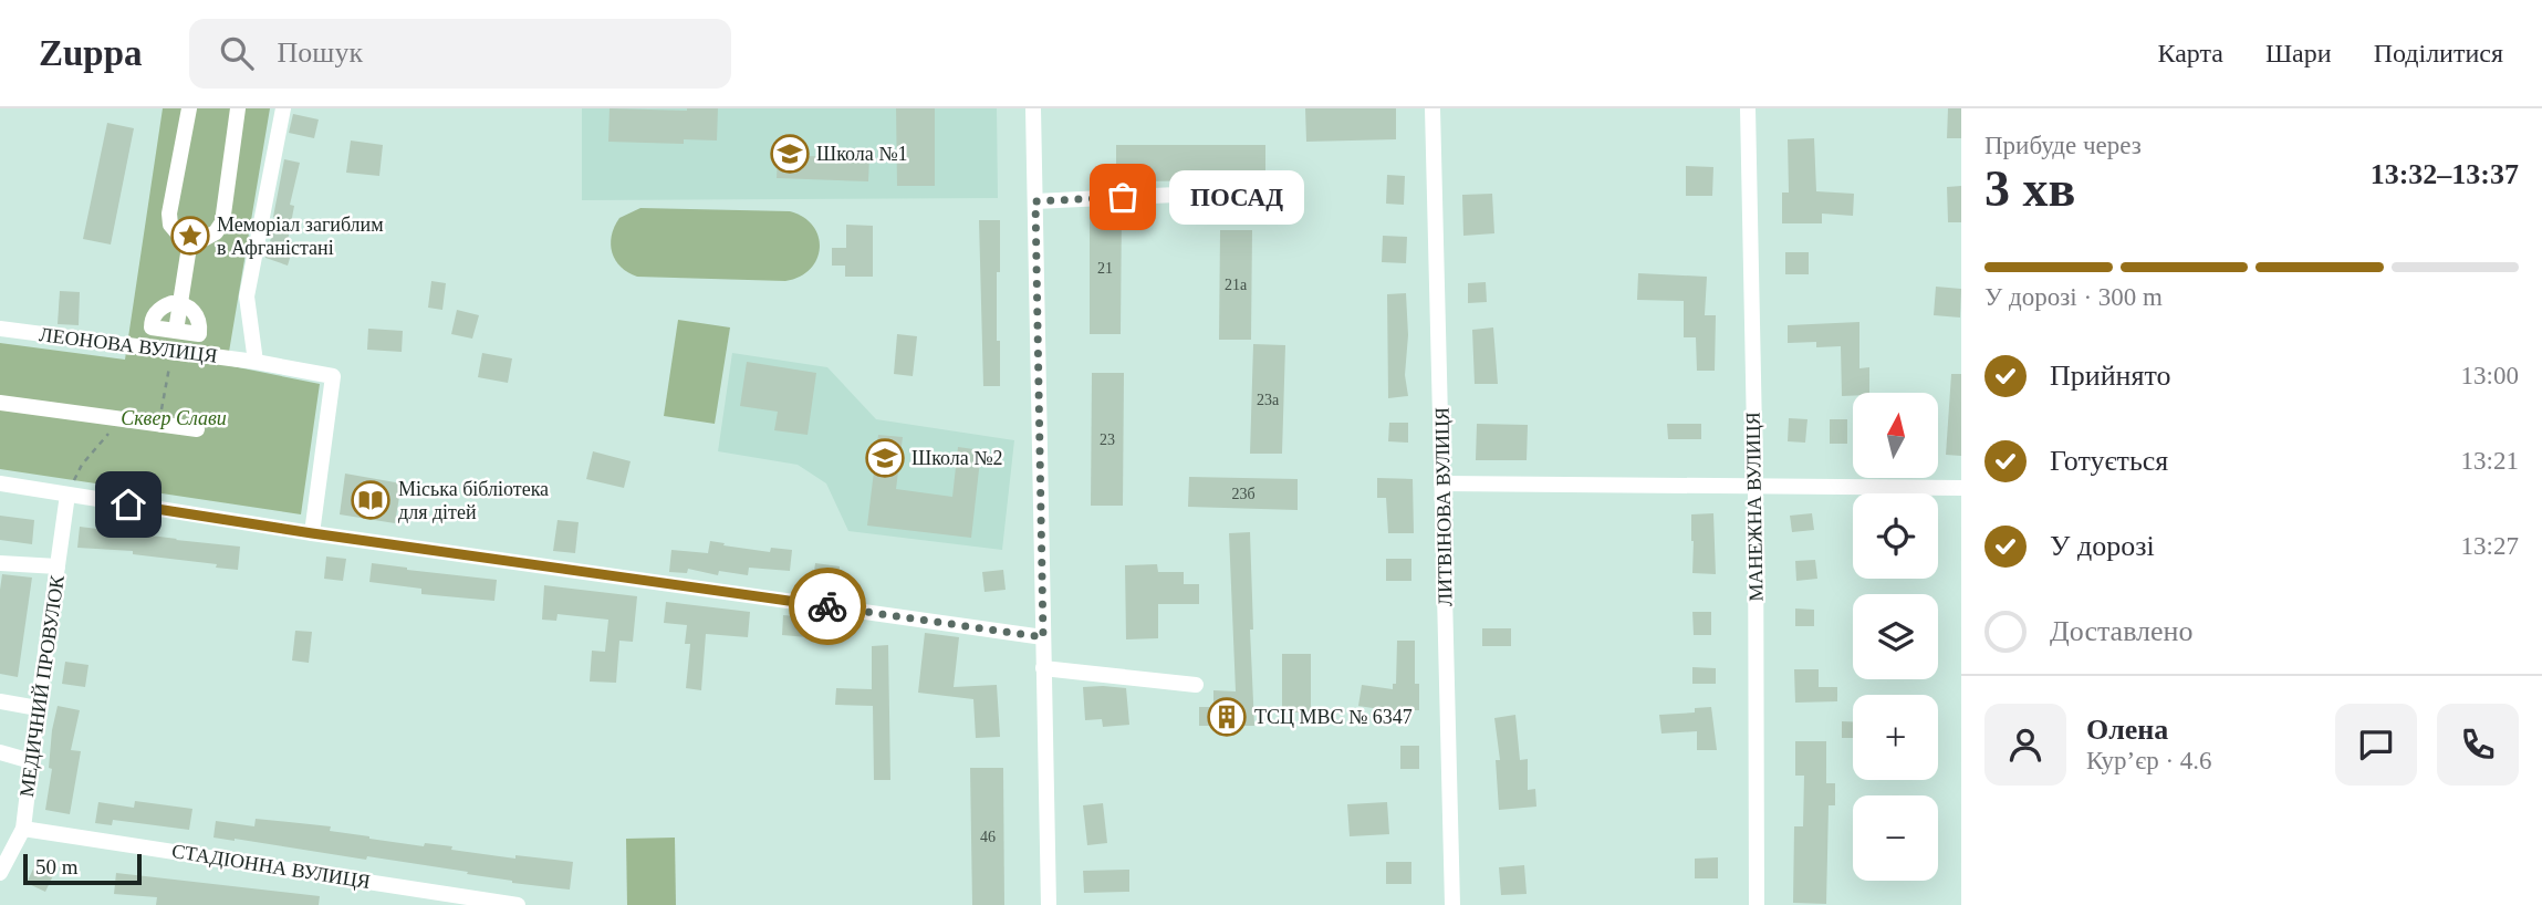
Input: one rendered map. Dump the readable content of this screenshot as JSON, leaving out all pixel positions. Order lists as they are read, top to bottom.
{
  "streets": {
    "street": [
      "ЛЕОНОВА ВУЛИЦЯ",
      "ЛИТВІНОВА ВУЛИЦЯ",
      "МАНЕЖНА ВУЛИЦЯ",
      "МЕДИЧНИЙ ПРОВУЛОК",
      "СТАДІОННА ВУЛИЦЯ"
    ]
  },
  "crossings": [
    ["МЕДИЧНИЙ ПРОВУЛОК", "СТАДІОННА ВУЛИЦЯ"]
  ],
  "parks": ["Сквер Слави"],
  "places": {
    "school or university": ["Школа №1", "Школа №2"],
    "other": ["ПОСАД"],
    "place": ["Меморіал загиблим в Афганістані"],
    "library": ["Міська бібліотека для дітей"],
    "building": ["ТСЦ МВС № 6347"]
  },
  "house_numbers": [
    "21",
    "21а",
    "23а",
    "23",
    "23б",
    "46"
  ],
  "scale_bar": "50 m",
  "north": "top",
  "page": {
    "header": "Zuppa",
    "search": "Пошук",
    "nav": ["Карта", "Шари", "Поділитися"],
    "heading": ["3 хв", "Прибуде через", "13:32–13:37"],
    "panel": ["Олена", "Кур’єр · 4.6"],
    "bubble": "ПОСАД",
    "bar": "У дорозі · 300 m",
    "list": [
      ["Прийнято", "13:00"],
      ["Готується", "13:21"],
      ["У дорозі", "13:27"],
      "Доставлено"
    ],
    "map_buttons": ["+", "−"],
    "scale": "50 m"
  }
}
